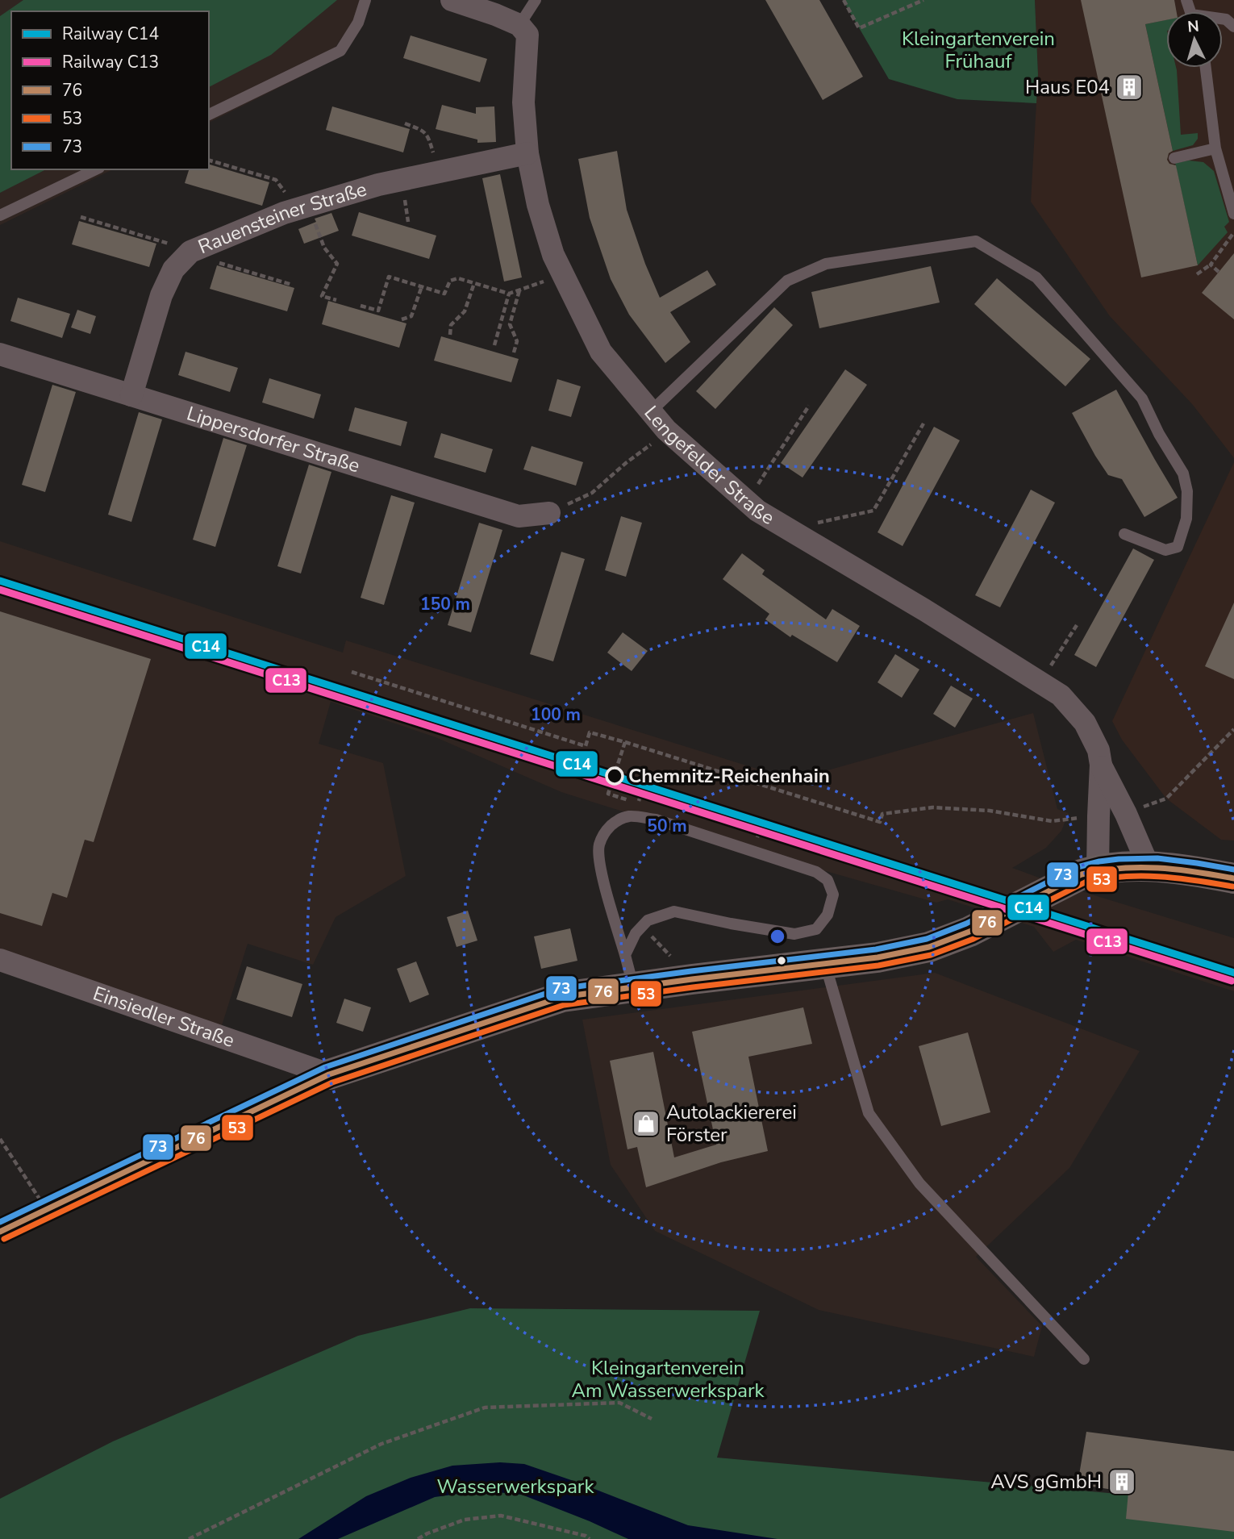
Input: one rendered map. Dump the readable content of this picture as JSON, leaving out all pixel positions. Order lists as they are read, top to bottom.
{
  "streets": {
    "street": [
      "Rauensteiner Straße",
      "Lippersdorfer Straße",
      "Lengefelder Straße",
      "Einsiedler Straße"
    ]
  },
  "crossings": [
    ["Rauensteiner Straße", "Lippersdorfer Straße"],
    ["Rauensteiner Straße", "Lengefelder Straße"],
    ["Lippersdorfer Straße", "Lengefelder Straße"]
  ],
  "parks": ["Kleingartenverein Frühauf", "Kleingartenverein Am Wasserwerkspark", "Wasserwerkspark"],
  "places": {
    "building": ["Haus E04", "AVS gGmbH"],
    "other": ["Chemnitz-Reichenhain"],
    "shop": ["Autolackiererei Förster"]
  },
  "lines": [
    "rail line C14",
    "rail line C13",
    "transit line 73",
    "transit line 76",
    "transit line 53"
  ],
  "legend": [
    "Railway C14",
    "Railway C13",
    "76",
    "53",
    "73"
  ],
  "north": "top",
  "rings": ["150 m", "100 m", "50 m"]
}
